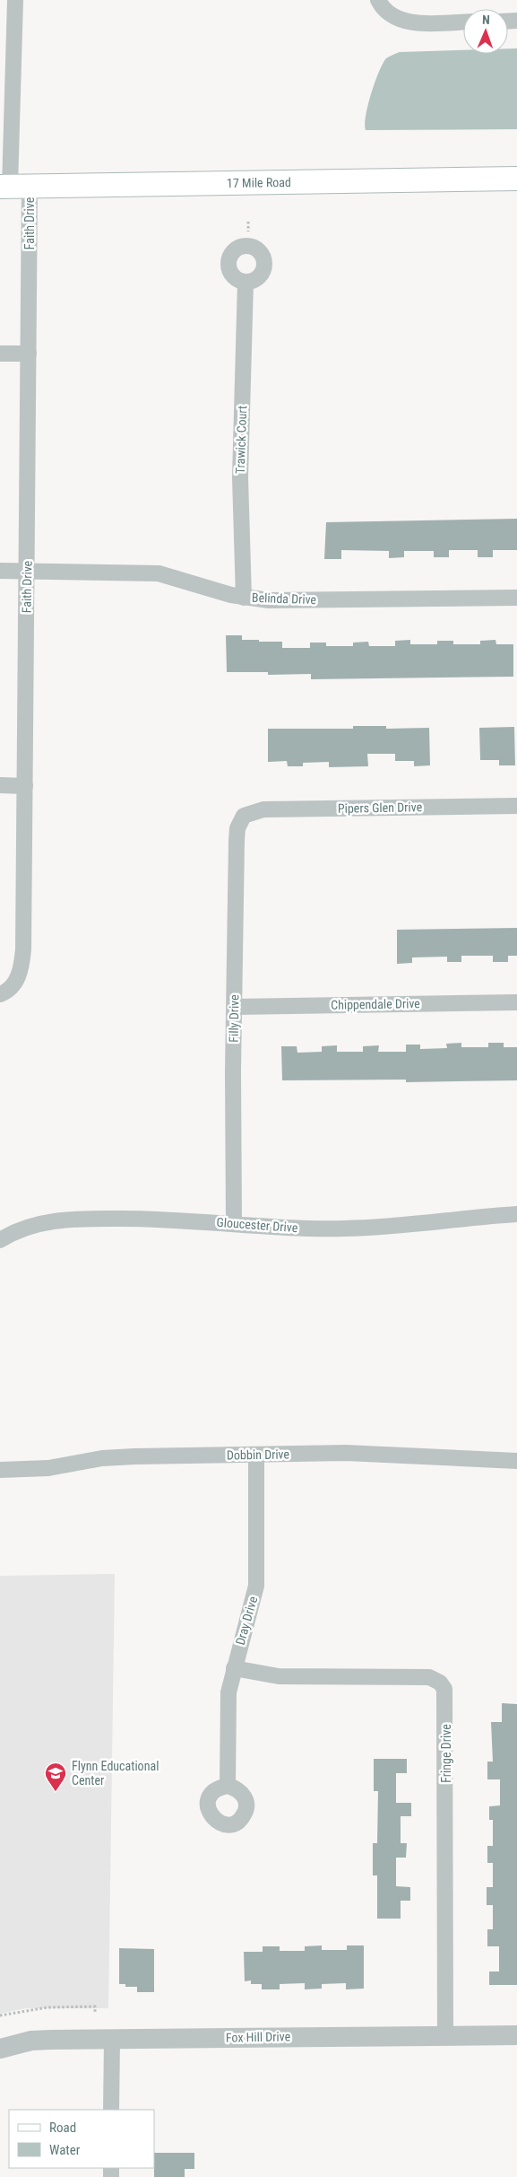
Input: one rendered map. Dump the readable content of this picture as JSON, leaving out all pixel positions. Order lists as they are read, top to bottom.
{
  "streets": {
    "main road": ["17 Mile Road"],
    "street": [
      "Faith Drive",
      "Trawick Court",
      "Belinda Drive",
      "Pipers Glen Drive",
      "Chippendale Drive",
      "Filly Drive",
      "Gloucester Drive",
      "Dobbin Drive",
      "Dray Drive",
      "Fringe Drive",
      "Fox Hill Drive"
    ]
  },
  "crossings": [
    ["17 Mile Road", "Faith Drive"],
    ["Faith Drive", "Belinda Drive"],
    ["Trawick Court", "Belinda Drive"],
    ["Pipers Glen Drive", "Filly Drive"],
    ["Chippendale Drive", "Filly Drive"],
    ["Filly Drive", "Gloucester Drive"],
    ["Dobbin Drive", "Dray Drive"],
    ["Dray Drive", "Fringe Drive"],
    ["Fringe Drive", "Fox Hill Drive"]
  ],
  "places": {
    "school or university": ["Flynn Educational Center"]
  },
  "legend": ["Road", "Water"],
  "north": "top"
}
